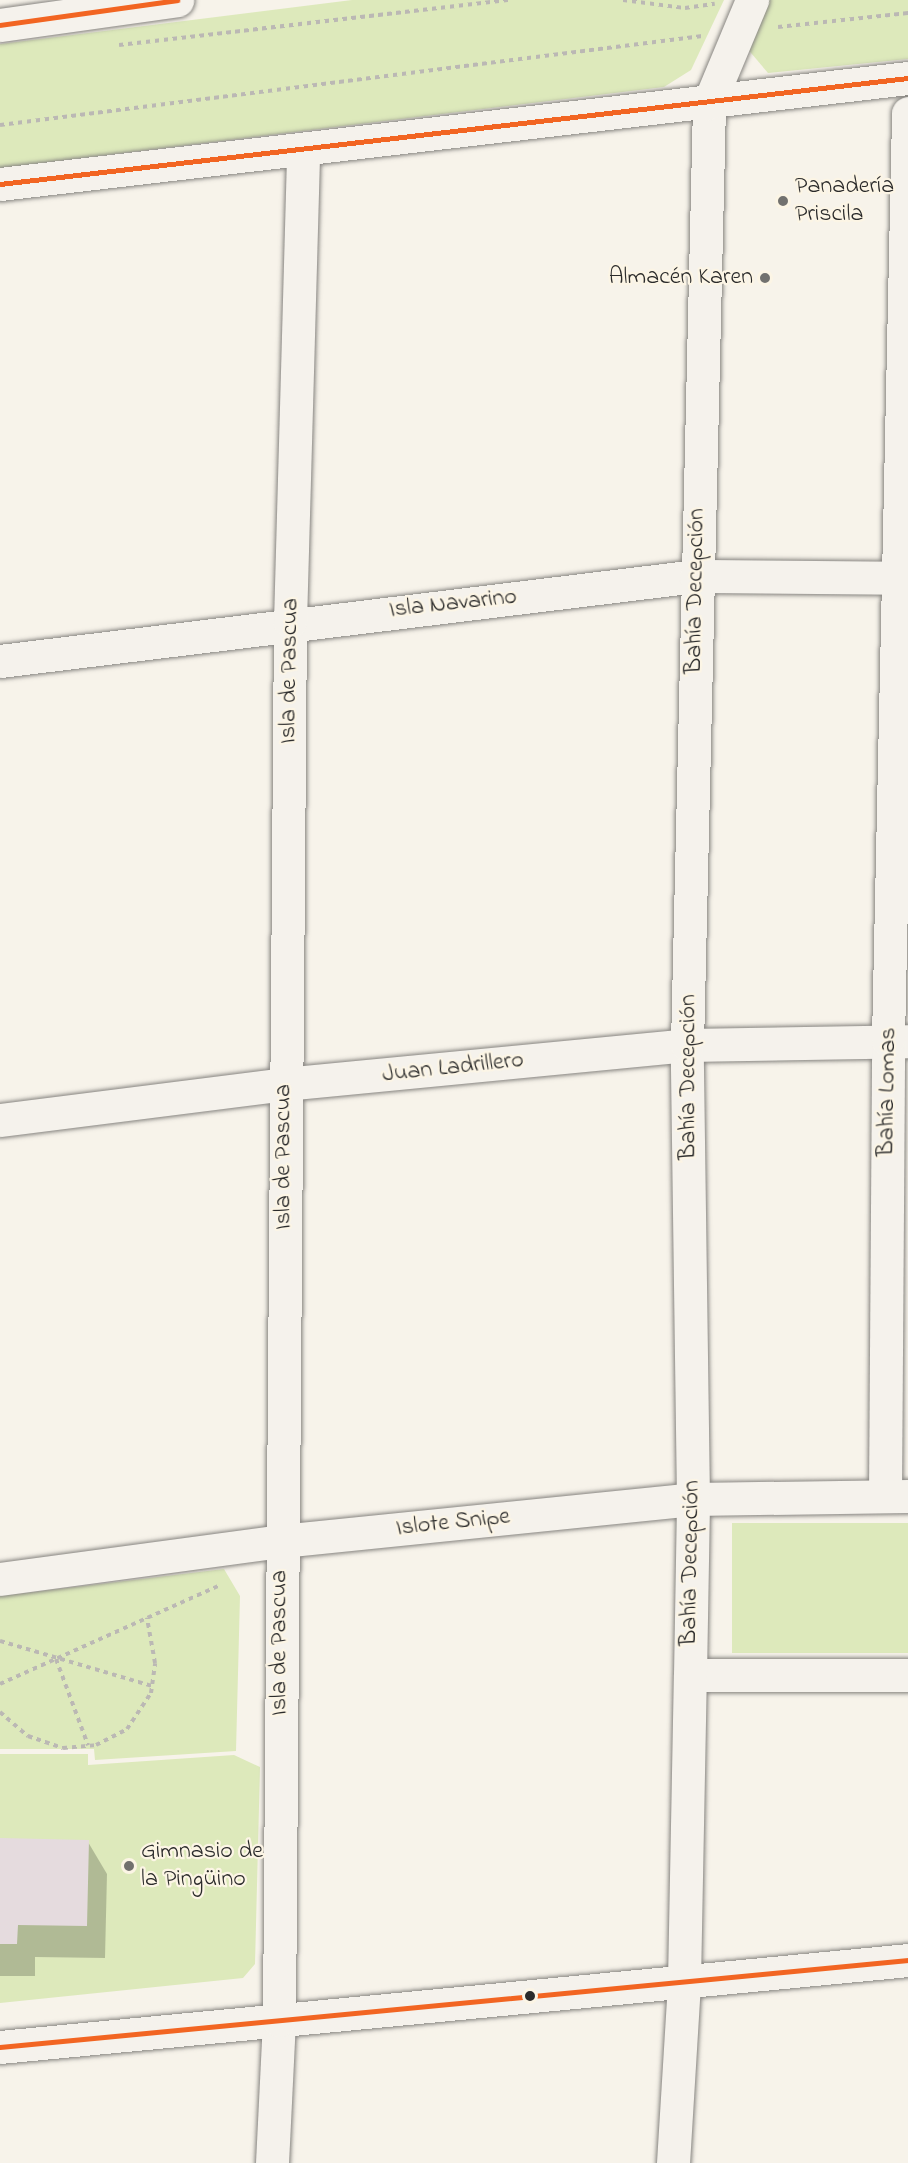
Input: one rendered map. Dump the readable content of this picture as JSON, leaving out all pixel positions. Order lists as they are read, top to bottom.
{
  "streets": {
    "street": [
      "Bahía Decepción",
      "Isla Navarino",
      "Isla de Pascua",
      "Juan Ladrillero",
      "Bahía Lomas",
      "Islote Snipe"
    ]
  },
  "crossings": [
    ["Bahía Decepción", "Isla Navarino"],
    ["Bahía Decepción", "Juan Ladrillero"],
    ["Bahía Decepción", "Islote Snipe"],
    ["Isla Navarino", "Isla de Pascua"],
    ["Isla Navarino", "Bahía Lomas"],
    ["Isla de Pascua", "Juan Ladrillero"],
    ["Isla de Pascua", "Islote Snipe"],
    ["Juan Ladrillero", "Bahía Lomas"],
    ["Bahía Lomas", "Islote Snipe"]
  ],
  "places": ["Panadería Priscila", "Almacén Karen", "Gimnasio de la Pingüino"]
}
